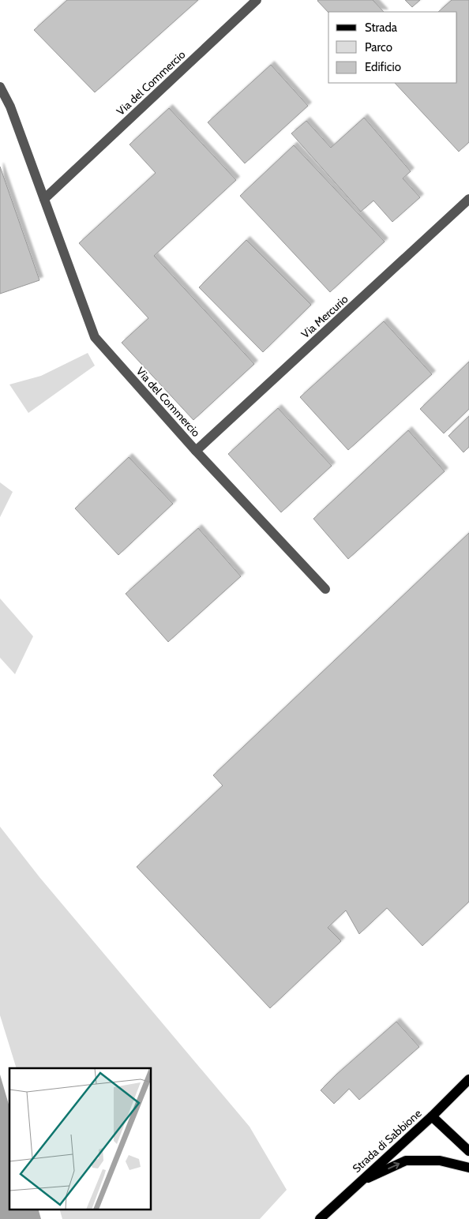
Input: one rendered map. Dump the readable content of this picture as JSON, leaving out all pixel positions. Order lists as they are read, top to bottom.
{
  "streets": {
    "main road": ["Strada di Sabbione"],
    "street": ["Via del Commercio", "Via Mercurio"]
  },
  "crossings": [
    ["Via del Commercio", "Via Mercurio"]
  ],
  "legend": ["Strada", "Parco", "Edificio"]
}
